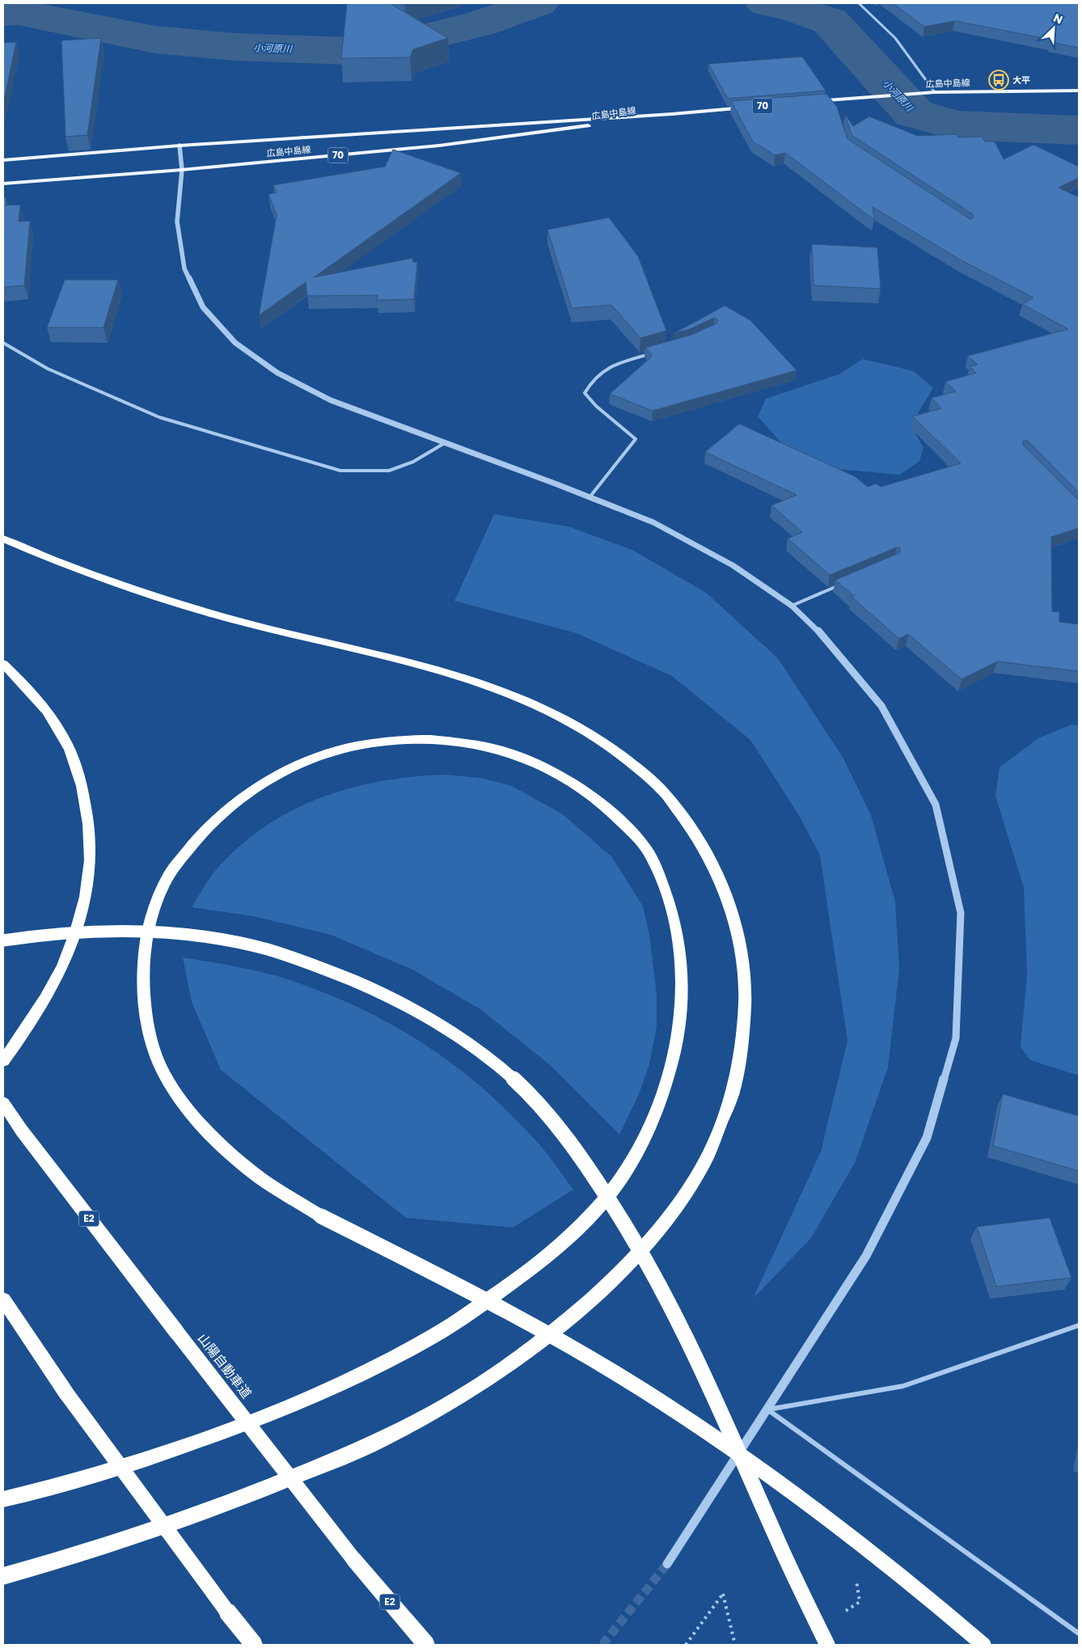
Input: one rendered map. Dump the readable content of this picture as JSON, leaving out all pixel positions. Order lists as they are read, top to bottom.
{
  "streets": {
    "highway": ["E2", "山陽自動車道"],
    "main road": ["広島中島線", "70"]
  },
  "water": ["小河原川"],
  "places": {
    "bus stop": ["大平"]
  },
  "north": "top right"
}
